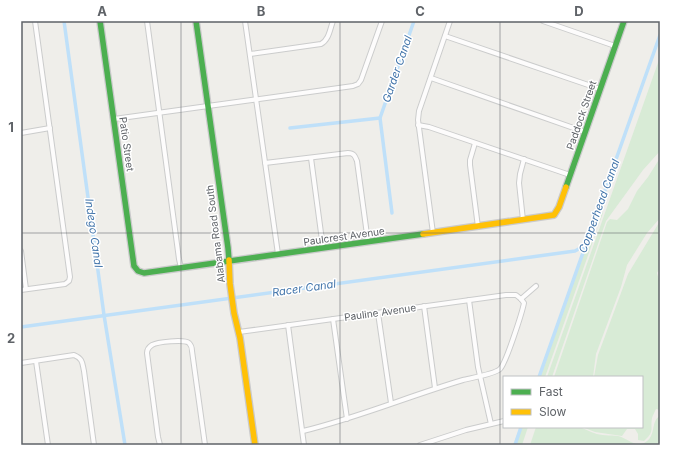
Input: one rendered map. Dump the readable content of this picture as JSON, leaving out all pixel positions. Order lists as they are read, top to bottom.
{
  "streets": {
    "street": [
      "Paddock Street",
      "Patio Street",
      "Alabama Road South",
      "Paulcrest Avenue",
      "Pauline Avenue"
    ]
  },
  "crossings": [
    ["Paddock Street", "Paulcrest Avenue"],
    ["Patio Street", "Paulcrest Avenue"],
    ["Alabama Road South", "Paulcrest Avenue"],
    ["Alabama Road South", "Pauline Avenue"]
  ],
  "water": [
    "Garder Canal",
    "Copperhead Canal",
    "Indego Canal",
    "Racer Canal"
  ],
  "legend": ["Fast", "Slow"],
  "grid": {
    "columns": [
      "A",
      "B",
      "C",
      "D"
    ],
    "rows": ["1", "2"]
  }
}
